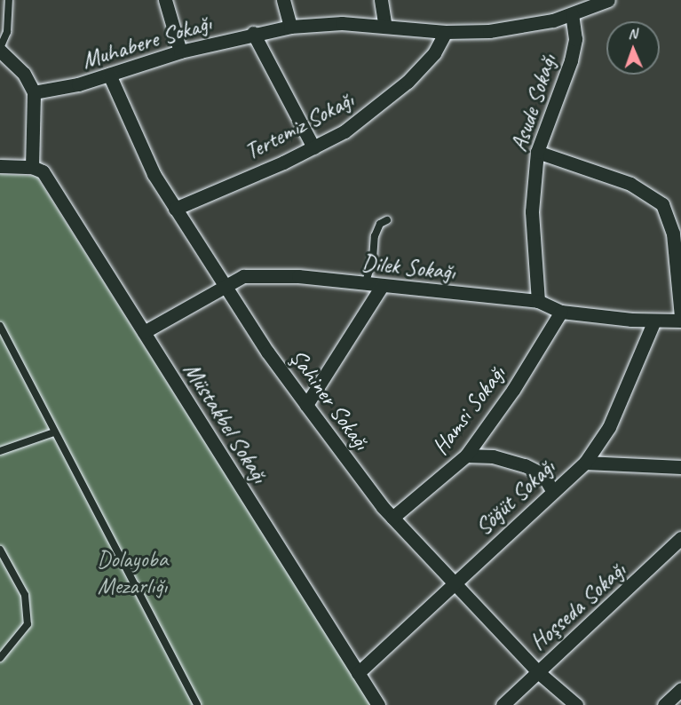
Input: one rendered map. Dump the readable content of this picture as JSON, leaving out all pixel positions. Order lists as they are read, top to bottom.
{
  "streets": {
    "street": [
      "Muhabere Sokağı",
      "Asude Sokağı",
      "Tertemiz Sokağı",
      "Dilek Sokağı",
      "Şahiner Sokağı",
      "Hamsi Sokağı",
      "Müstakbel Sokağı",
      "Söğüt Sokağı",
      "Hoşseda Sokağı"
    ]
  },
  "crossings": [
    ["Muhabere Sokağı", "Asude Sokağı"],
    ["Muhabere Sokağı", "Tertemiz Sokağı"],
    ["Muhabere Sokağı", "Şahiner Sokağı"],
    ["Asude Sokağı", "Dilek Sokağı"],
    ["Tertemiz Sokağı", "Şahiner Sokağı"],
    ["Dilek Sokağı", "Şahiner Sokağı"],
    ["Dilek Sokağı", "Hamsi Sokağı"],
    ["Dilek Sokağı", "Müstakbel Sokağı"],
    ["Dilek Sokağı", "Söğüt Sokağı"],
    ["Şahiner Sokağı", "Hamsi Sokağı"],
    ["Şahiner Sokağı", "Söğüt Sokağı"],
    ["Şahiner Sokağı", "Hoşseda Sokağı"],
    ["Müstakbel Sokağı", "Söğüt Sokağı"]
  ],
  "parks": ["Dolayoba Mezarlığı"],
  "north": "top"
}
